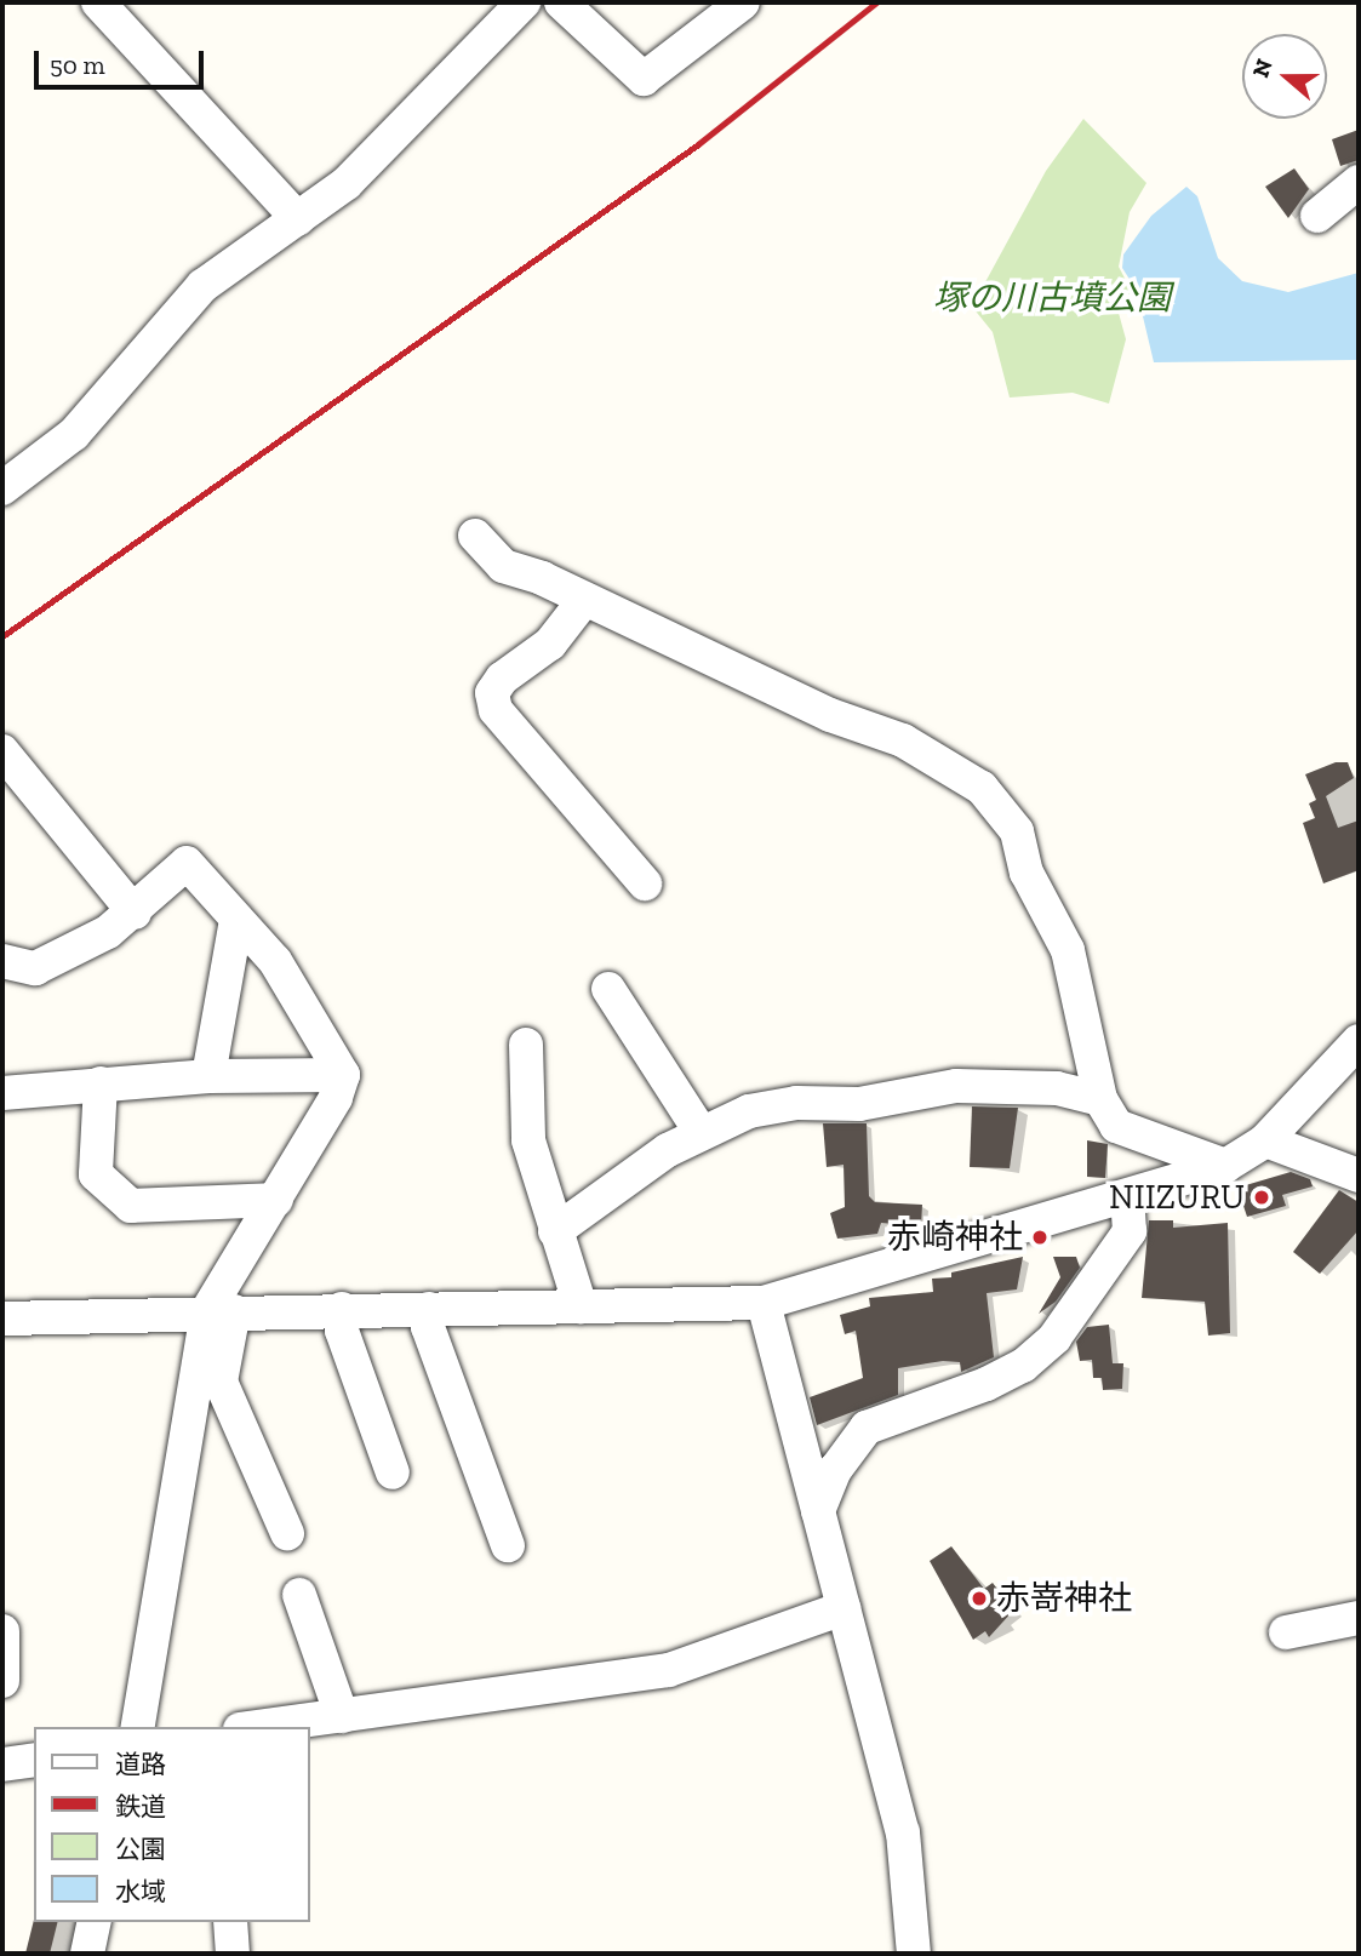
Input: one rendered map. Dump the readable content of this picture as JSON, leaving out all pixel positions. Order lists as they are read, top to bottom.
{
  "parks": ["塚の川古墳公園"],
  "places": ["NIIZURU", "赤崎神社", "赤嵜神社"],
  "legend": [
    "道路",
    "鉄道",
    "公園",
    "水域"
  ],
  "scale_bar": "50 m",
  "north": "left"
}
